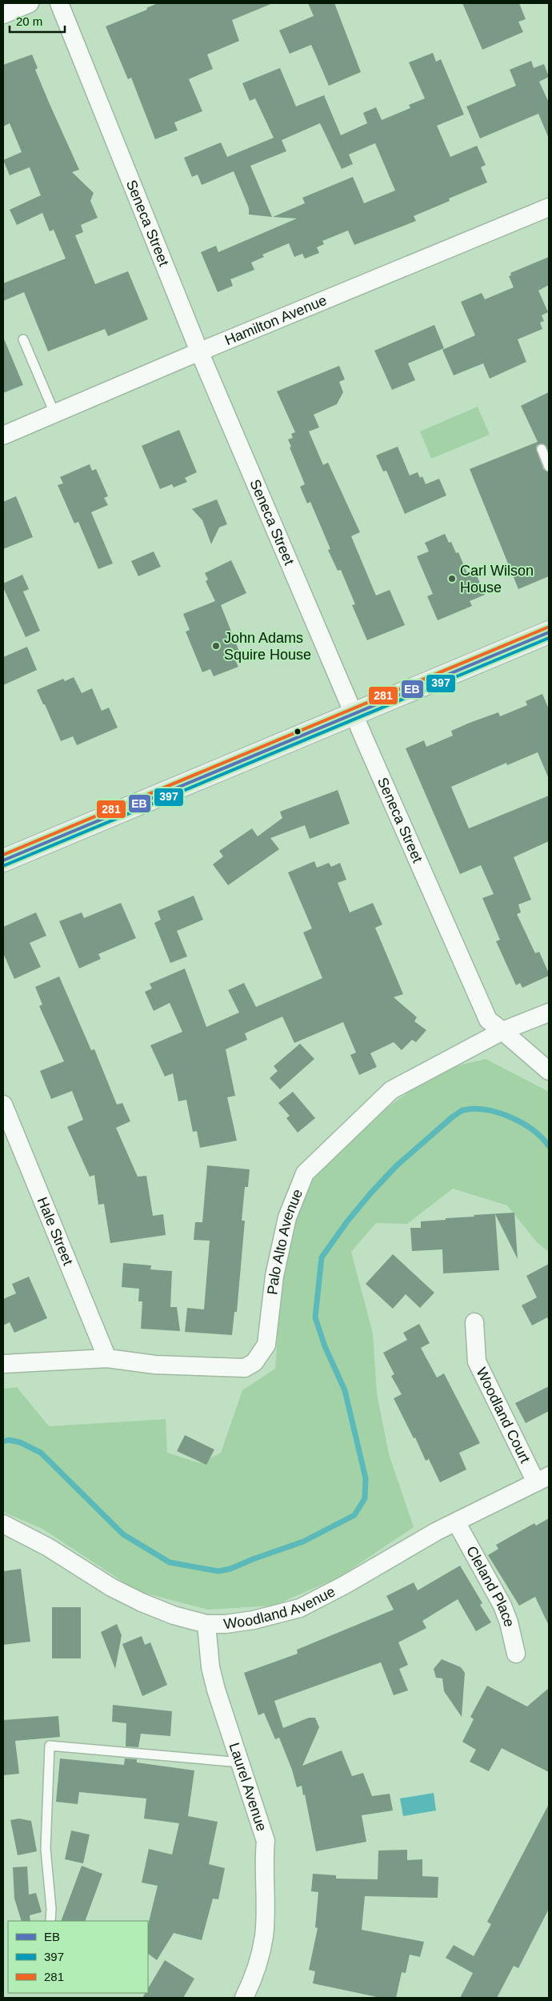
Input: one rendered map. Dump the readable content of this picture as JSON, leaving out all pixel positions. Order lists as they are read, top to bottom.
{
  "streets": {
    "street": [
      "Seneca Street",
      "Hamilton Avenue",
      "Hale Street",
      "Palo Alto Avenue",
      "Woodland Court",
      "Cleland Place",
      "Woodland Avenue",
      "Laurel Avenue"
    ]
  },
  "crossings": [
    ["Seneca Street", "Hamilton Avenue"],
    ["Seneca Street", "Palo Alto Avenue"],
    ["Hale Street", "Palo Alto Avenue"],
    ["Woodland Court", "Woodland Avenue"],
    ["Cleland Place", "Woodland Avenue"],
    ["Woodland Avenue", "Laurel Avenue"]
  ],
  "places": ["Carl Wilson House", "John Adams Squire House"],
  "lines": ["transit line 281", "transit line EB", "transit line 397"],
  "legend": ["EB", "397", "281"],
  "scale_bar": "20 m"
}
